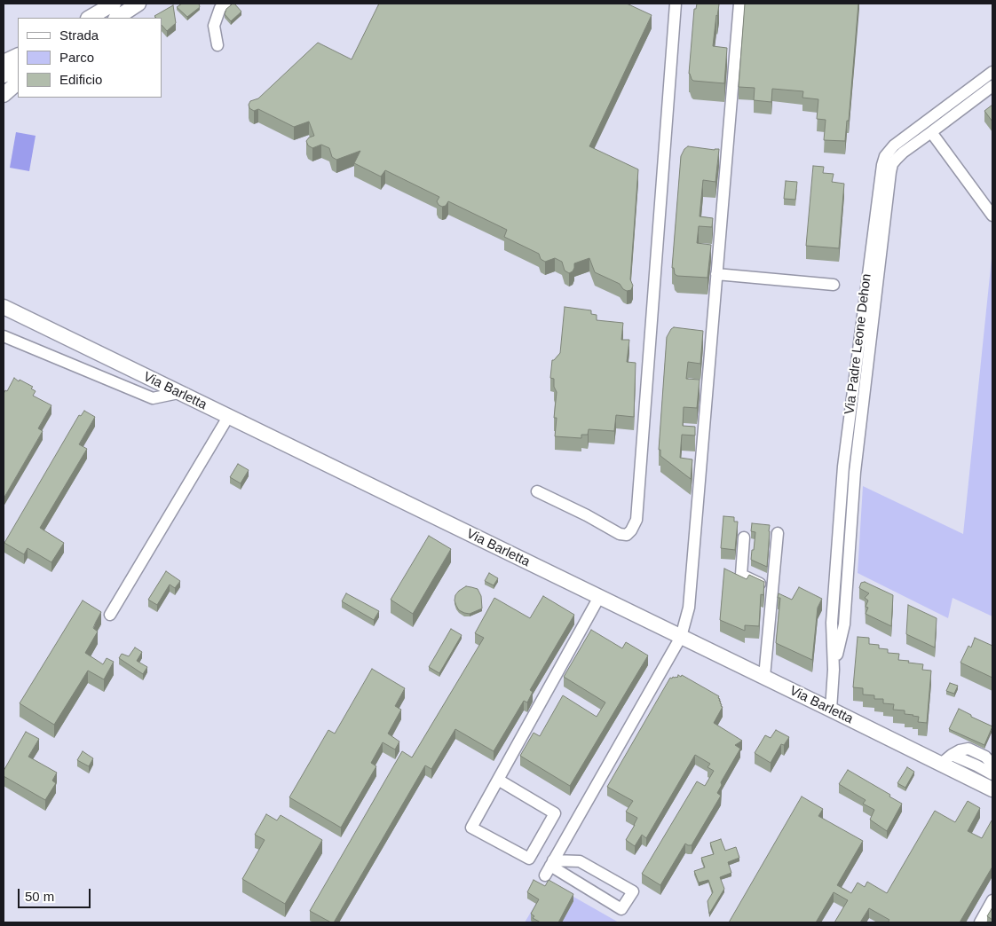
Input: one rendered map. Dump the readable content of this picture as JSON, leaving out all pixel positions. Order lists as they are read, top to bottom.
{
  "streets": {
    "main road": ["Via Barletta"],
    "street": ["Via Padre Leone Dehon"]
  },
  "crossings": [
    ["Via Padre Leone Dehon", "Via Barletta"]
  ],
  "legend": ["Strada", "Parco", "Edificio"],
  "scale_bar": "50 m"
}
